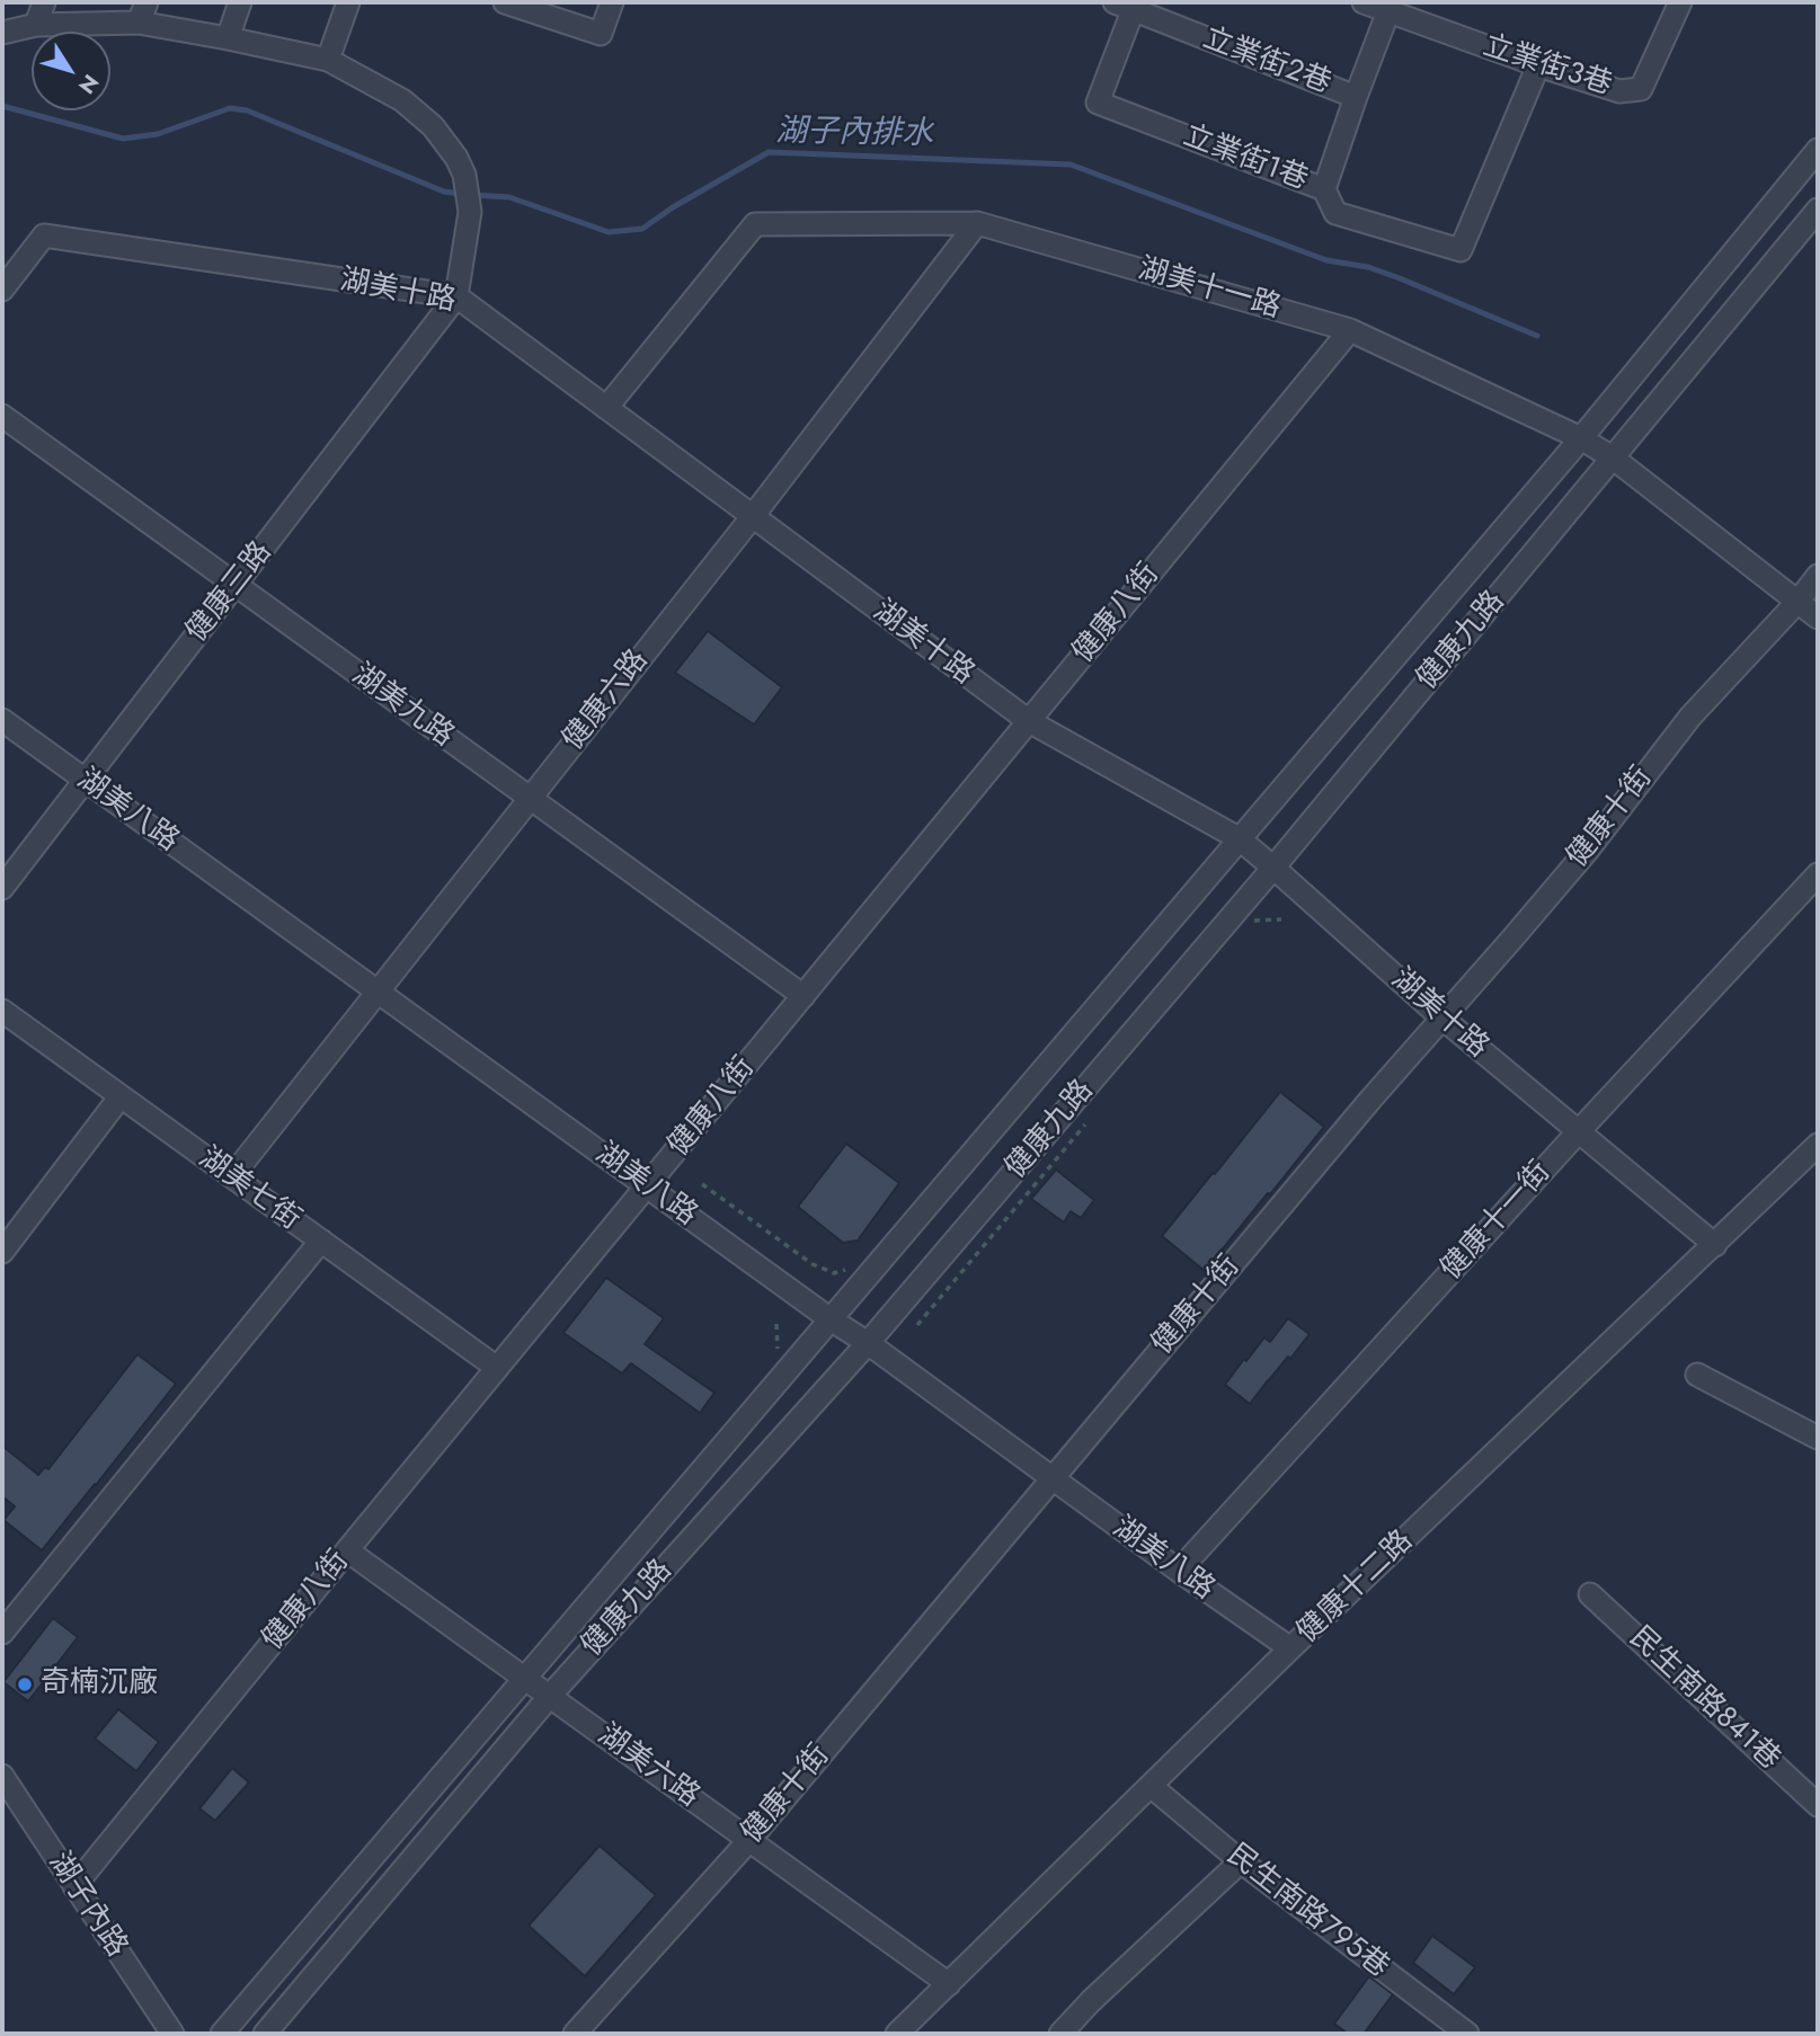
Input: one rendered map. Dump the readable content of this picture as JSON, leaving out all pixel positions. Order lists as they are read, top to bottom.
{
  "streets": {
    "street": [
      "立業街2巷",
      "立業街3巷",
      "立業街1巷",
      "湖美十一路",
      "湖美十路",
      "健康三路",
      "健康八街",
      "健康九路",
      "健康六路",
      "湖美九路",
      "湖美八路",
      "健康十街",
      "湖美七街",
      "健康十一街",
      "健康十二路",
      "民生南路841巷",
      "湖美六路",
      "湖子內路",
      "民生南路795巷"
    ]
  },
  "crossings": [
    ["立業街2巷", "立業街1巷"],
    ["立業街3巷", "立業街1巷"],
    ["湖美十一路", "湖美十路"],
    ["湖美十一路", "健康八街"],
    ["湖美十一路", "健康九路"],
    ["湖美十一路", "健康六路"],
    ["湖美十一路", "健康十街"],
    ["湖美十路", "健康三路"],
    ["湖美十路", "健康八街"],
    ["湖美十路", "健康九路"],
    ["湖美十路", "健康六路"],
    ["湖美十路", "健康十街"],
    ["湖美十路", "健康十一街"],
    ["湖美十路", "健康十二路"],
    ["健康三路", "湖美九路"],
    ["健康三路", "湖美八路"],
    ["健康八街", "湖美九路"],
    ["健康八街", "湖美八路"],
    ["健康八街", "湖美七街"],
    ["健康八街", "湖美六路"],
    ["健康八街", "湖子內路"],
    ["健康九路", "湖美八路"],
    ["健康九路", "湖美六路"],
    ["健康六路", "湖美九路"],
    ["健康六路", "湖美八路"],
    ["健康六路", "湖美七街"],
    ["湖美八路", "健康十街"],
    ["湖美八路", "健康十一街"],
    ["湖美八路", "健康十二路"],
    ["健康十街", "湖美六路"],
    ["健康十二路", "湖美六路"],
    ["健康十二路", "民生南路795巷"]
  ],
  "water": ["湖子內排水"],
  "places": ["奇楠沉廠"],
  "north": "bottom right"
}
